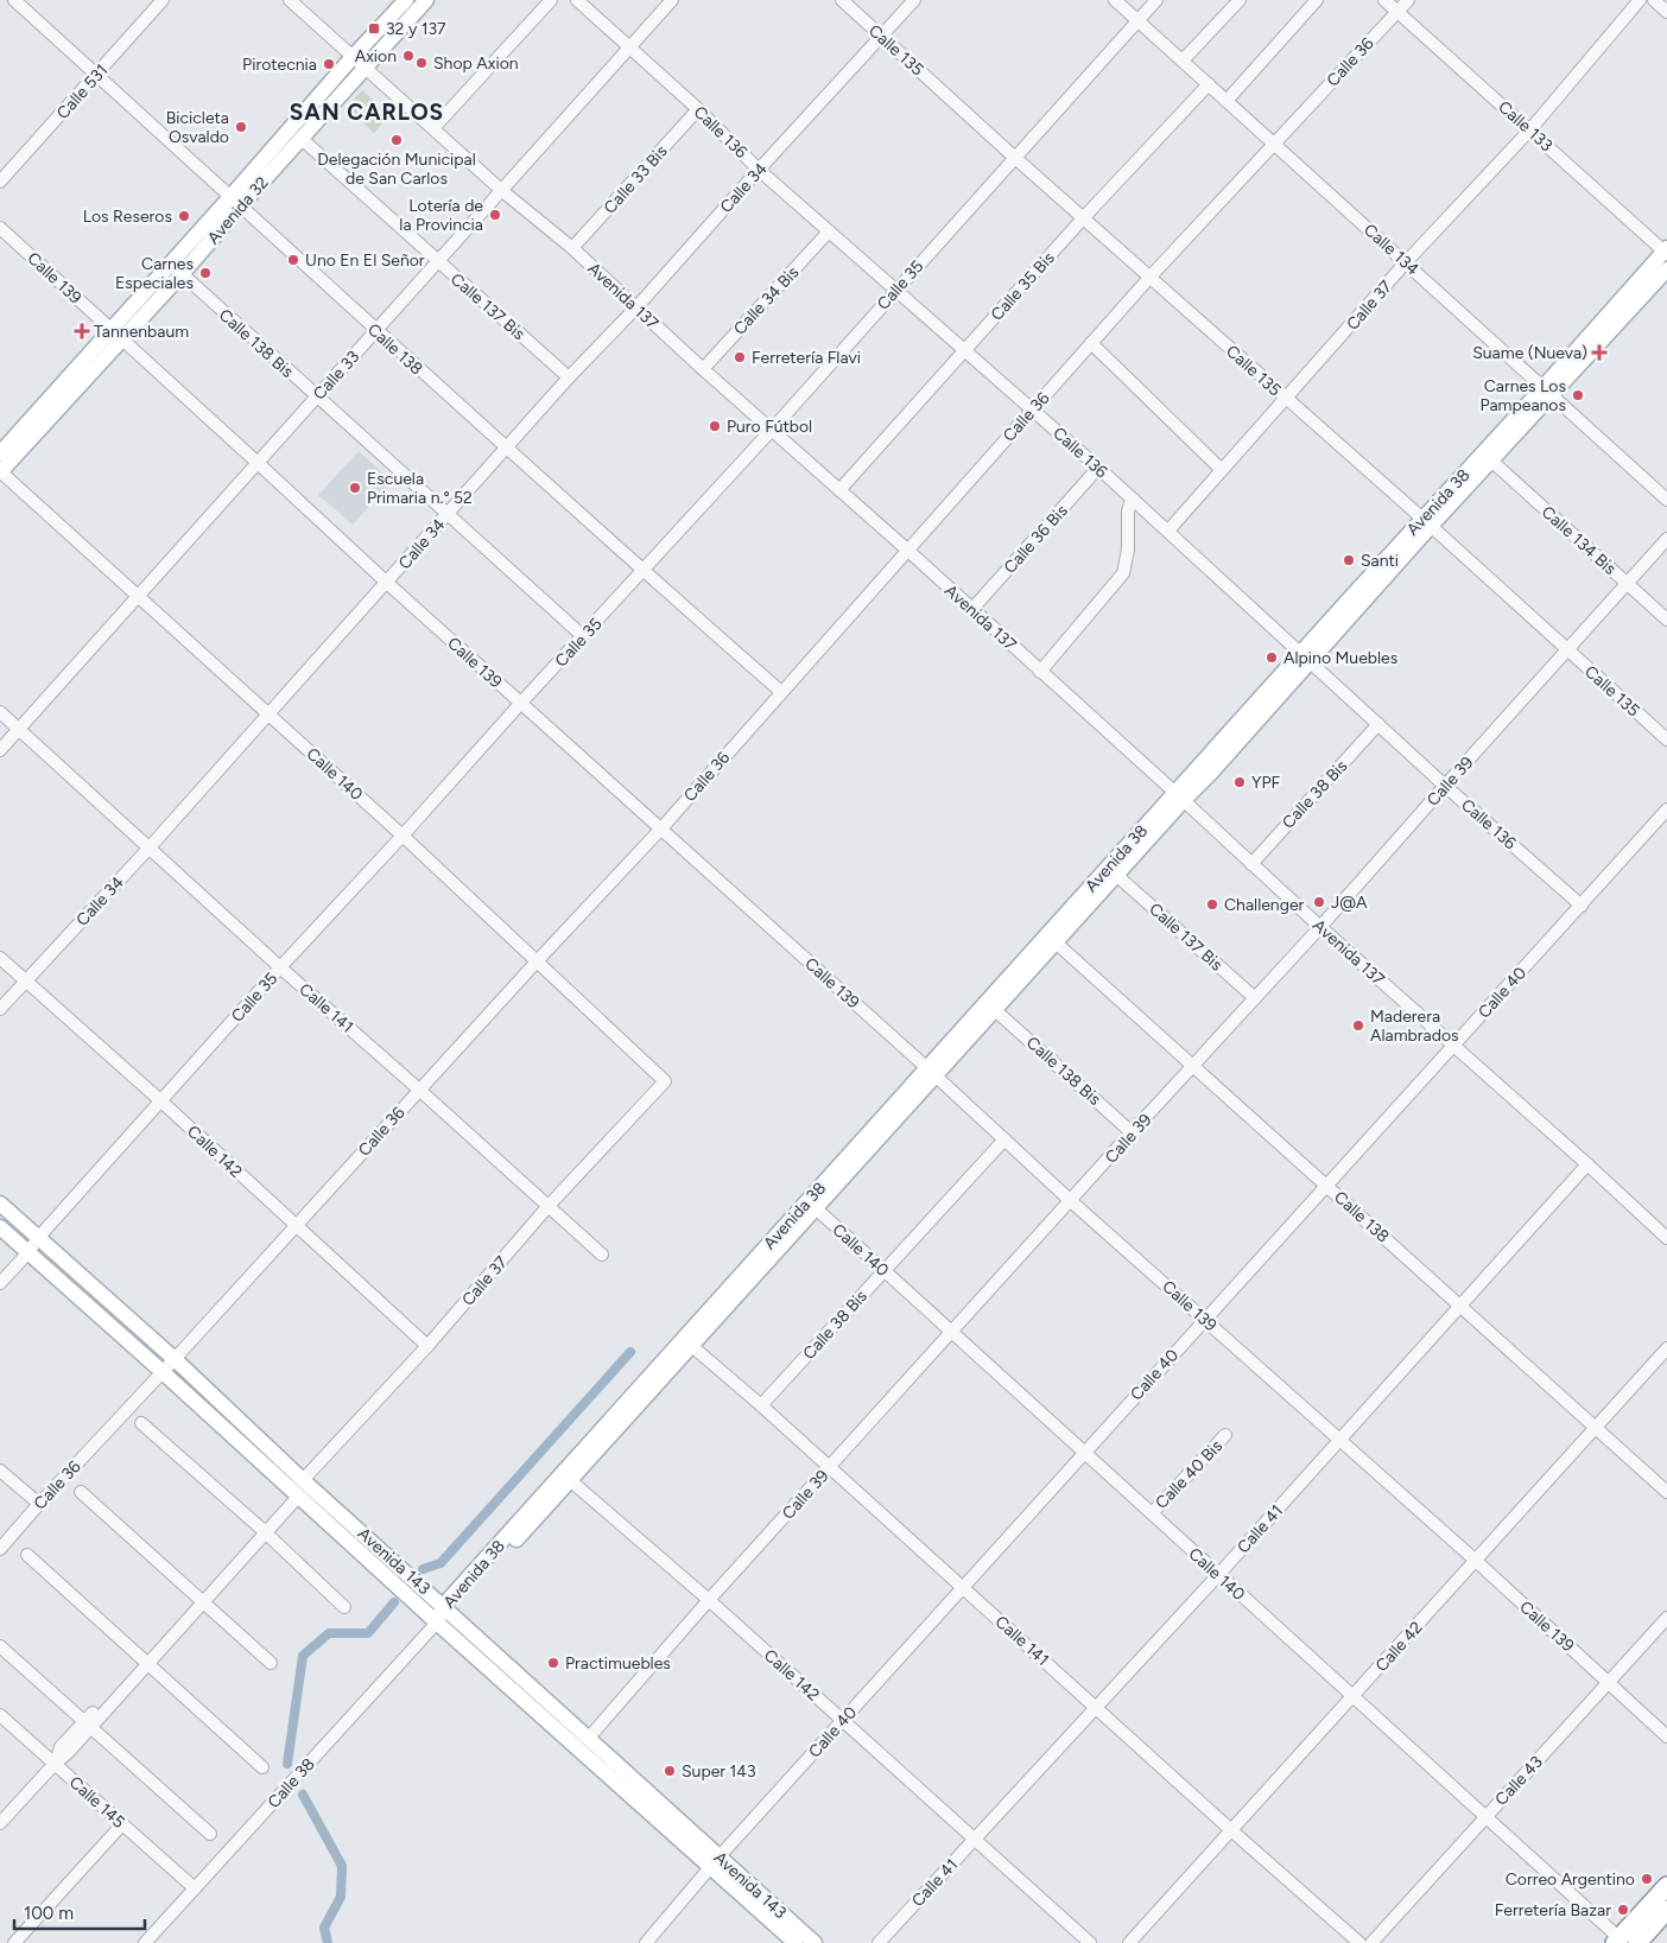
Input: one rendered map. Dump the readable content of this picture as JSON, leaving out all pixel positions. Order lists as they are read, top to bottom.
{
  "streets": {
    "main road": ["Avenida 32", "Avenida 38", "Avenida 143"],
    "street": [
      "Calle 135",
      "Calle 36",
      "Calle 531",
      "Calle 133",
      "Calle 136",
      "Calle 33 Bis",
      "Calle 34",
      "Calle 134",
      "Calle 139",
      "Calle 35",
      "Calle 35 Bis",
      "Avenida 137",
      "Calle 34 Bis",
      "Calle 37",
      "Calle 137 Bis",
      "Calle 138 Bis",
      "Calle 138",
      "Calle 33",
      "Calle 36 Bis",
      "Calle 134 Bis",
      "Calle 140",
      "Calle 39",
      "Calle 38 Bis",
      "Calle 40",
      "Calle 141",
      "Calle 142",
      "Calle 40 Bis",
      "Calle 41",
      "Calle 42",
      "Calle 43",
      "Calle 38",
      "Calle 145"
    ]
  },
  "crossings": [
    ["Calle 135", "Calle 36"],
    ["Calle 135", "Calle 34"],
    ["Calle 135", "Calle 35"],
    ["Calle 135", "Calle 35 Bis"],
    ["Calle 135", "Calle 37"],
    ["Calle 135", "Avenida 38"],
    ["Calle 135", "Calle 39"],
    ["Calle 36", "Calle 133"],
    ["Calle 36", "Calle 136"],
    ["Calle 36", "Calle 134"],
    ["Calle 36", "Calle 139"],
    ["Calle 36", "Avenida 137"],
    ["Calle 36", "Calle 138"],
    ["Calle 36", "Calle 140"],
    ["Calle 36", "Calle 141"],
    ["Calle 36", "Calle 142"],
    ["Calle 36", "Avenida 143"],
    ["Calle 531", "Calle 138"],
    ["Calle 133", "Calle 37"],
    ["Calle 133", "Avenida 38"],
    ["Calle 136", "Calle 33 Bis"],
    ["Calle 136", "Calle 34"],
    ["Calle 136", "Calle 35"],
    ["Calle 136", "Calle 35 Bis"],
    ["Calle 136", "Calle 34 Bis"],
    ["Calle 136", "Calle 37"],
    ["Calle 136", "Calle 33"],
    ["Calle 136", "Avenida 38"],
    ["Calle 136", "Calle 36 Bis"],
    ["Calle 136", "Calle 39"],
    ["Calle 136", "Calle 38 Bis"],
    ["Calle 136", "Calle 40"],
    ["Calle 33 Bis", "Avenida 137"],
    ["Calle 34", "Calle 139"],
    ["Calle 34", "Avenida 137"],
    ["Calle 34", "Calle 137 Bis"],
    ["Calle 34", "Calle 138 Bis"],
    ["Calle 34", "Calle 138"],
    ["Calle 34", "Calle 140"],
    ["Calle 34", "Calle 141"],
    ["Calle 34", "Calle 142"],
    ["Avenida 32", "Calle 139"],
    ["Avenida 32", "Avenida 137"],
    ["Avenida 32", "Calle 137 Bis"],
    ["Avenida 32", "Calle 138 Bis"],
    ["Avenida 32", "Calle 138"],
    ["Avenida 32", "Calle 140"],
    ["Calle 134", "Calle 35"],
    ["Calle 134", "Calle 35 Bis"],
    ["Calle 134", "Calle 37"],
    ["Calle 134", "Avenida 38"],
    ["Calle 139", "Calle 35"],
    ["Calle 139", "Calle 33"],
    ["Calle 139", "Avenida 38"],
    ["Calle 139", "Calle 39"],
    ["Calle 139", "Calle 38 Bis"],
    ["Calle 139", "Calle 40"],
    ["Calle 139", "Calle 41"],
    ["Calle 139", "Calle 42"],
    ["Calle 139", "Calle 43"],
    ["Calle 35", "Avenida 137"],
    ["Calle 35", "Calle 138 Bis"],
    ["Calle 35", "Calle 138"],
    ["Calle 35", "Calle 140"],
    ["Calle 35", "Calle 141"],
    ["Calle 35", "Calle 142"],
    ["Calle 35", "Avenida 143"],
    ["Calle 35 Bis", "Avenida 137"],
    ["Avenida 137", "Calle 34 Bis"],
    ["Avenida 137", "Calle 33"],
    ["Avenida 137", "Avenida 38"],
    ["Avenida 137", "Calle 36 Bis"],
    ["Avenida 137", "Calle 39"],
    ["Avenida 137", "Calle 38 Bis"],
    ["Avenida 137", "Calle 40"],
    ["Avenida 137", "Calle 41"],
    ["Calle 37", "Calle 140"],
    ["Calle 37", "Calle 141"],
    ["Calle 37", "Calle 142"],
    ["Calle 37", "Avenida 143"],
    ["Calle 37", "Calle 145"],
    ["Calle 137 Bis", "Calle 33"],
    ["Calle 137 Bis", "Avenida 38"],
    ["Calle 137 Bis", "Calle 39"],
    ["Calle 138 Bis", "Calle 33"],
    ["Calle 138 Bis", "Avenida 38"],
    ["Calle 138 Bis", "Calle 39"],
    ["Calle 138", "Calle 33"],
    ["Calle 138", "Avenida 38"],
    ["Calle 138", "Calle 39"],
    ["Calle 138", "Calle 40"],
    ["Calle 138", "Calle 41"],
    ["Calle 138", "Calle 42"],
    ["Calle 33", "Calle 140"],
    ["Calle 33", "Calle 141"],
    ["Avenida 38", "Calle 134 Bis"],
    ["Avenida 38", "Calle 140"],
    ["Avenida 38", "Calle 141"],
    ["Avenida 38", "Calle 142"],
    ["Avenida 38", "Avenida 143"],
    ["Avenida 38", "Calle 38"],
    ["Calle 134 Bis", "Calle 39"],
    ["Calle 140", "Calle 39"],
    ["Calle 140", "Calle 38 Bis"],
    ["Calle 140", "Calle 40"],
    ["Calle 140", "Calle 40 Bis"],
    ["Calle 140", "Calle 41"],
    ["Calle 140", "Calle 42"],
    ["Calle 140", "Calle 43"],
    ["Calle 39", "Calle 141"],
    ["Calle 39", "Calle 142"],
    ["Calle 39", "Avenida 143"],
    ["Calle 38 Bis", "Calle 141"],
    ["Calle 40", "Calle 141"],
    ["Calle 40", "Calle 142"],
    ["Calle 40", "Avenida 143"],
    ["Calle 141", "Calle 41"],
    ["Calle 141", "Calle 42"],
    ["Calle 142", "Calle 41"],
    ["Avenida 143", "Calle 38"],
    ["Calle 38", "Calle 145"]
  ],
  "districts": ["SAN CARLOS"],
  "places": {
    "transit": ["32 y 137"],
    "other": [
      "Axion",
      "Shop Axion",
      "Pirotecnia",
      "Bicicleta Osvaldo",
      "Delegación Municipal de San Carlos",
      "Lotería de la Provincia",
      "Los Reseros",
      "Uno En El Señor",
      "Carnes Especiales",
      "Ferretería Flavi",
      "Carnes Los Pampeanos",
      "Puro Fútbol",
      "Escuela Primaria n.° 52",
      "Santi",
      "Alpino Muebles",
      "YPF",
      "J@A",
      "Challenger",
      "Maderera Alambrados",
      "Practimuebles",
      "Super 143",
      "Correo Argentino",
      "Ferretería Bazar"
    ],
    "health": ["Tannenbaum", "Suame (Nueva)"]
  },
  "scale_bar": "100 m"
}
